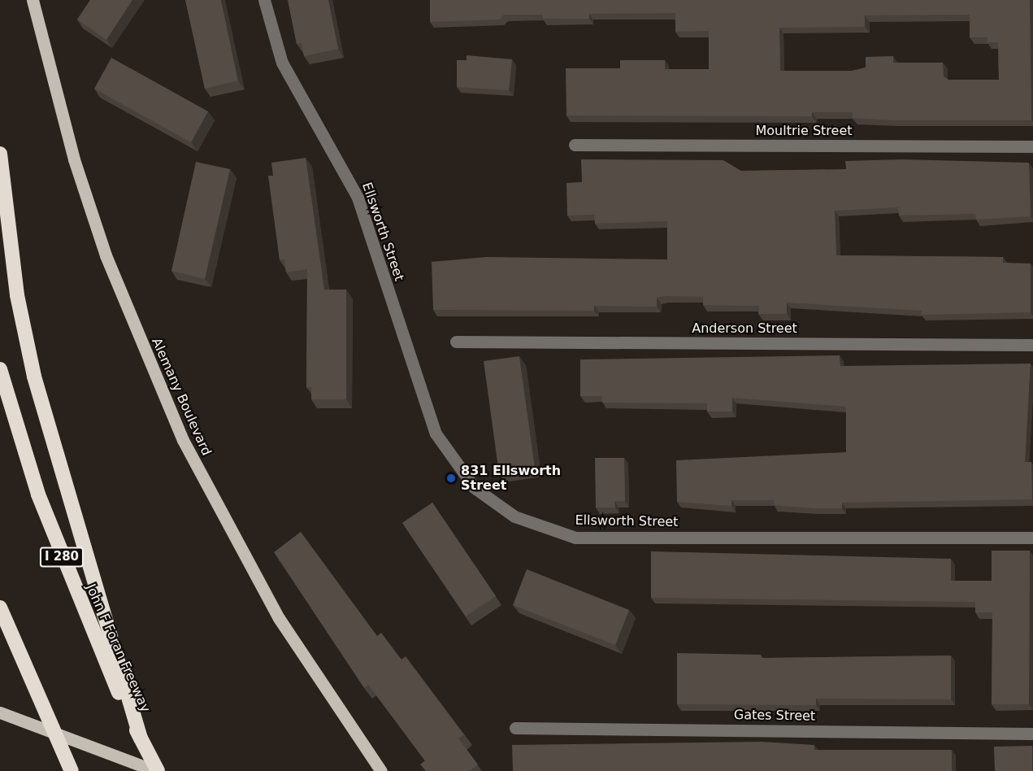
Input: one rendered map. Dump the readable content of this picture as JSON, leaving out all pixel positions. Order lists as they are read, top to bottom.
{
  "streets": {
    "highway": ["I 280", "John F Foran Freeway"],
    "main road": ["Alemany Boulevard"],
    "street": [
      "Moultrie Street",
      "Ellsworth Street",
      "Anderson Street",
      "Gates Street"
    ]
  },
  "places": ["831 Ellsworth Street"]
}
